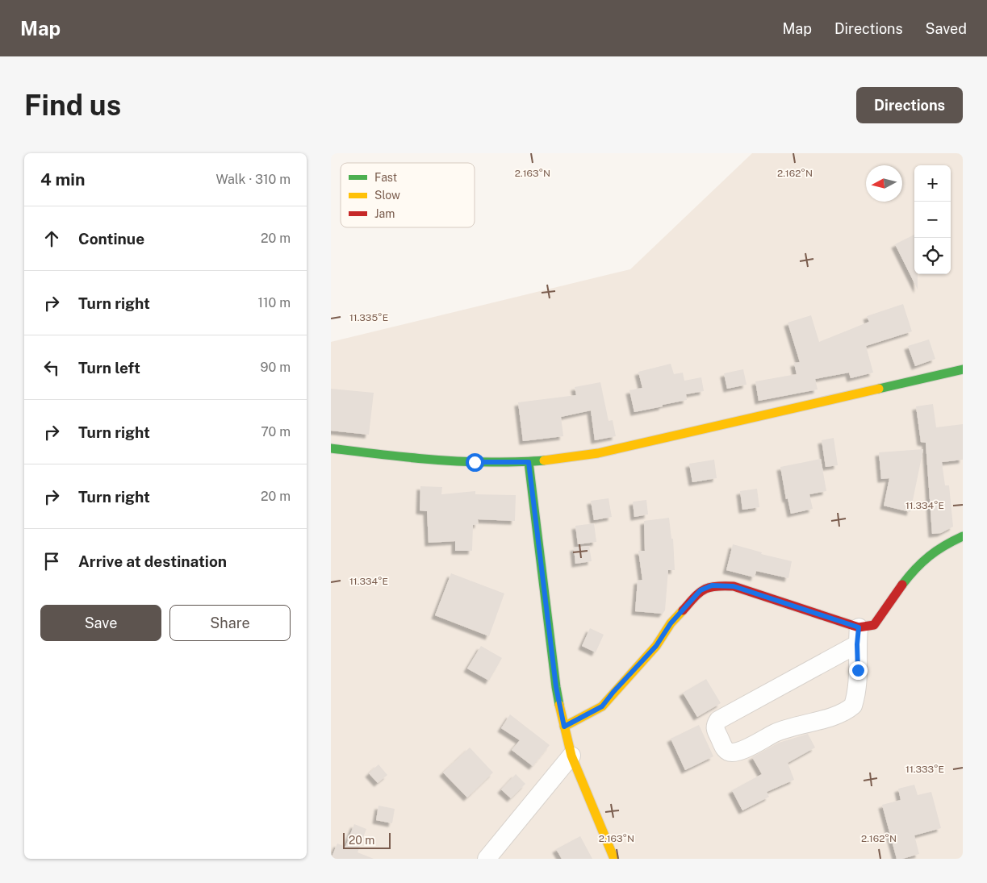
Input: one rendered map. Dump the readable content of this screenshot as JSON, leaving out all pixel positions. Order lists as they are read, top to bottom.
{
  "legend": ["Fast", "Slow", "Jam"],
  "scale_bar": "20 m",
  "north": "left",
  "page": {
    "header": "Map",
    "nav": ["Map", "Directions", "Saved"],
    "buttons": [
      "Directions",
      ["Save", "Share"]
    ],
    "title": "Find us",
    "heading": ["4 min", "Walk · 310 m"],
    "map_buttons": ["+", "−"],
    "list": [
      ["Continue", "20 m"],
      ["Turn right", "110 m"],
      ["Turn left", "90 m"],
      ["Turn right", "70 m"],
      ["Turn right", "20 m"],
      "Arrive at destination"
    ],
    "scale": "20 m"
  },
  "coordinates": [
    "2.163°N",
    "2.162°N",
    "11.335°E",
    "11.334°E",
    "11.333°E"
  ]
}
